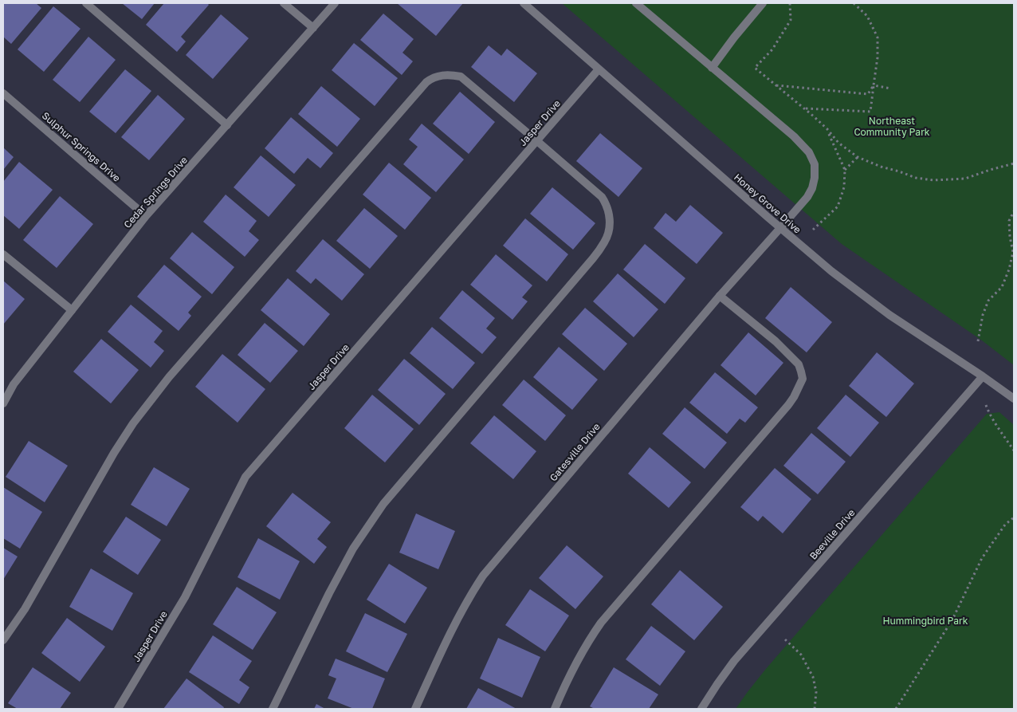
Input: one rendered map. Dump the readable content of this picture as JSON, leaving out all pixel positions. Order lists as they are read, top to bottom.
{
  "streets": {
    "street": [
      "Jasper Drive",
      "Sulphur Springs Drive",
      "Cedar Springs Drive",
      "Honey Grove Drive",
      "Gatesville Drive",
      "Beeville Drive"
    ]
  },
  "crossings": [
    ["Jasper Drive", "Honey Grove Drive"],
    ["Sulphur Springs Drive", "Cedar Springs Drive"],
    ["Honey Grove Drive", "Gatesville Drive"],
    ["Honey Grove Drive", "Beeville Drive"]
  ],
  "parks": ["Northeast Community Park", "Hummingbird Park"]
}
